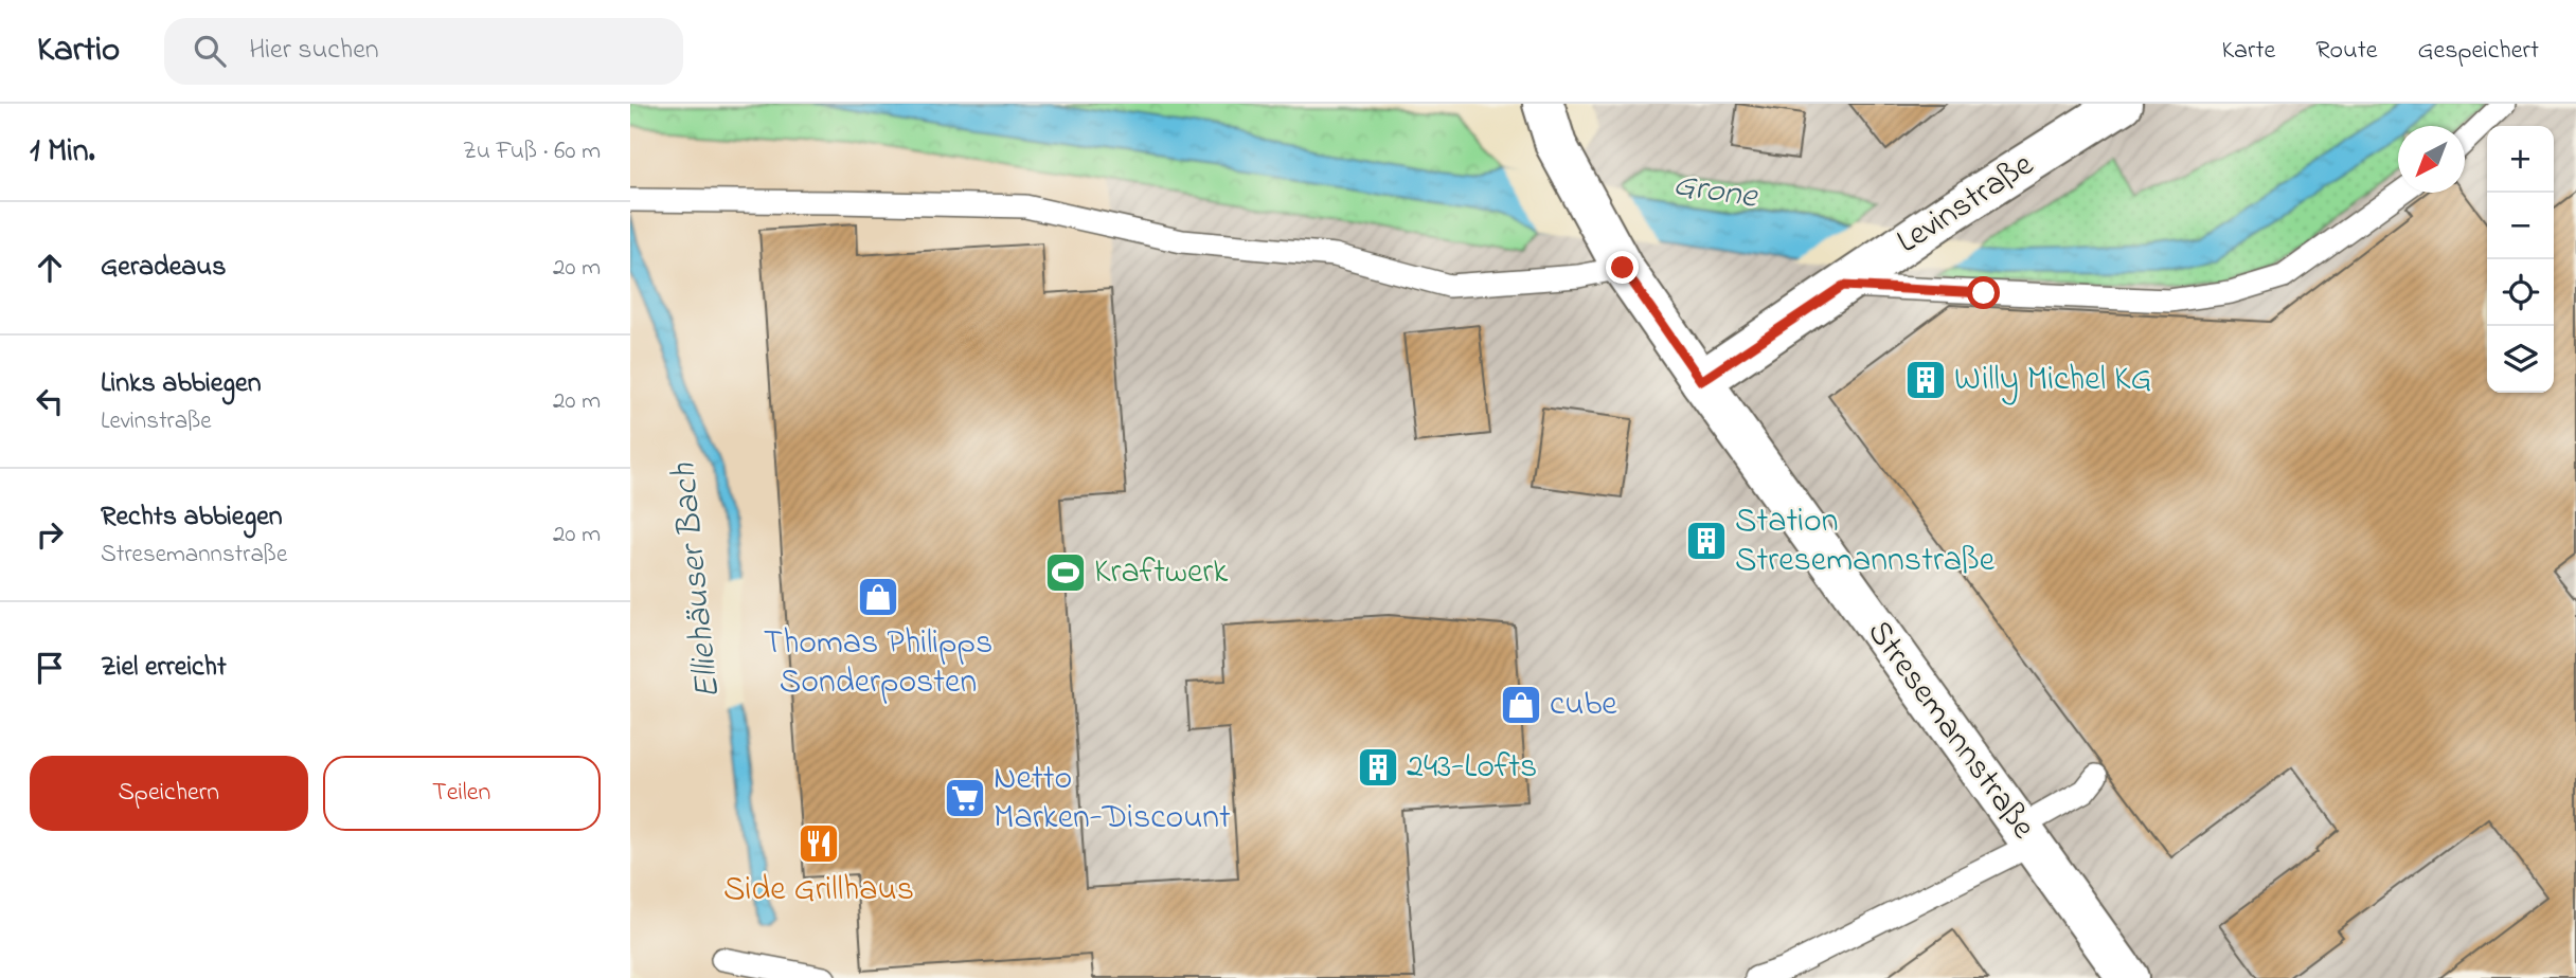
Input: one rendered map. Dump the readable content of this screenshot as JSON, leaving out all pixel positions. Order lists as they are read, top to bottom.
{
  "streets": {
    "street": ["Levinstraße", "Stresemannstraße"]
  },
  "crossings": [
    ["Levinstraße", "Stresemannstraße"]
  ],
  "water": ["Grone", "Elliehäuser Bach"],
  "places": {
    "building": ["Willy Michel KG", "Station Stresemannstraße", "243-Lofts"],
    "sports": ["Kraftwerk"],
    "shop": ["Thomas Philipps Sonderposten", "cube"],
    "supermarket": ["Netto Marken-Discount"],
    "restaurant": ["Side Grillhaus"]
  },
  "north": "bottom left",
  "page": {
    "header": "Kartio",
    "search": "Hier suchen",
    "nav": ["Karte", "Route", "Gespeichert"],
    "heading": ["1 Min.", "Zu Fuß · 60 m"],
    "map_buttons": ["+", "−"],
    "list": [
      ["Geradeaus", "20 m"],
      ["Links abbiegen", "Levinstraße", "20 m"],
      ["Rechts abbiegen", "Stresemannstraße", "20 m"],
      "Ziel erreicht"
    ],
    "buttons": ["Speichern", "Teilen"]
  }
}
